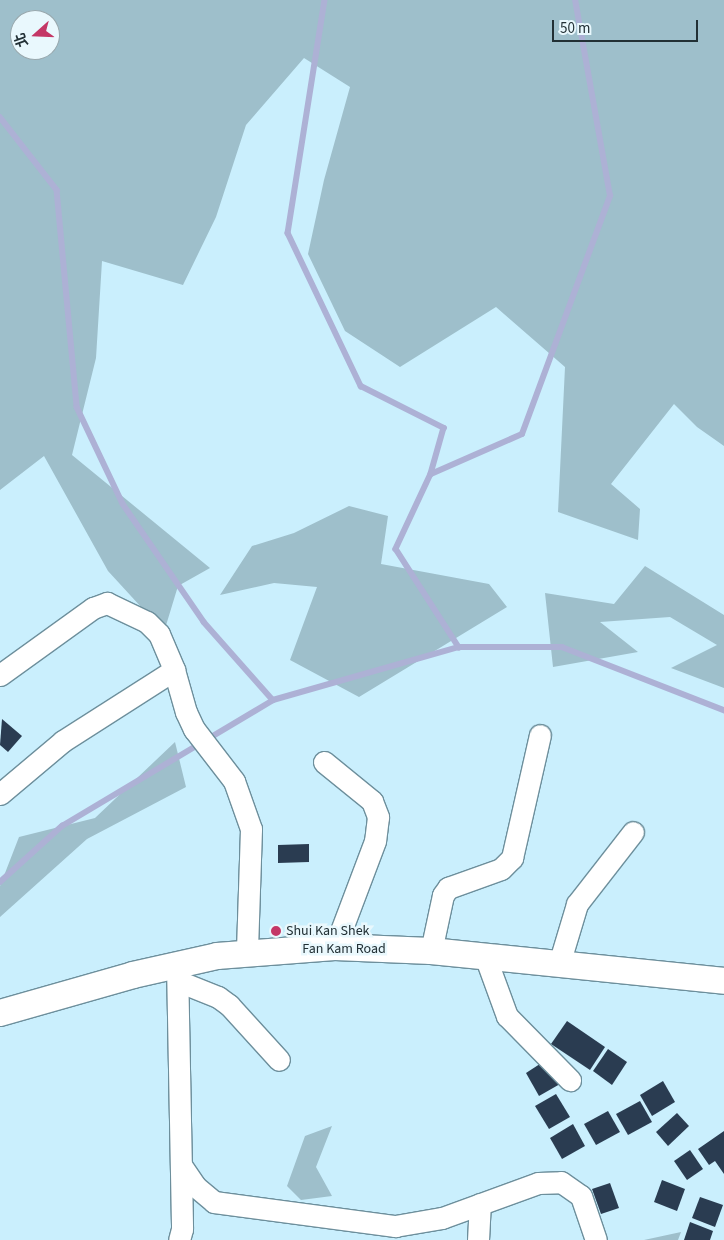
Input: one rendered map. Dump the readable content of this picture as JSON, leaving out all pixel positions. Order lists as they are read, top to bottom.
{
  "streets": {
    "main road": ["Fan Kam Road"]
  },
  "places": ["Shui Kan Shek"],
  "scale_bar": "50 m",
  "north": "left"
}
